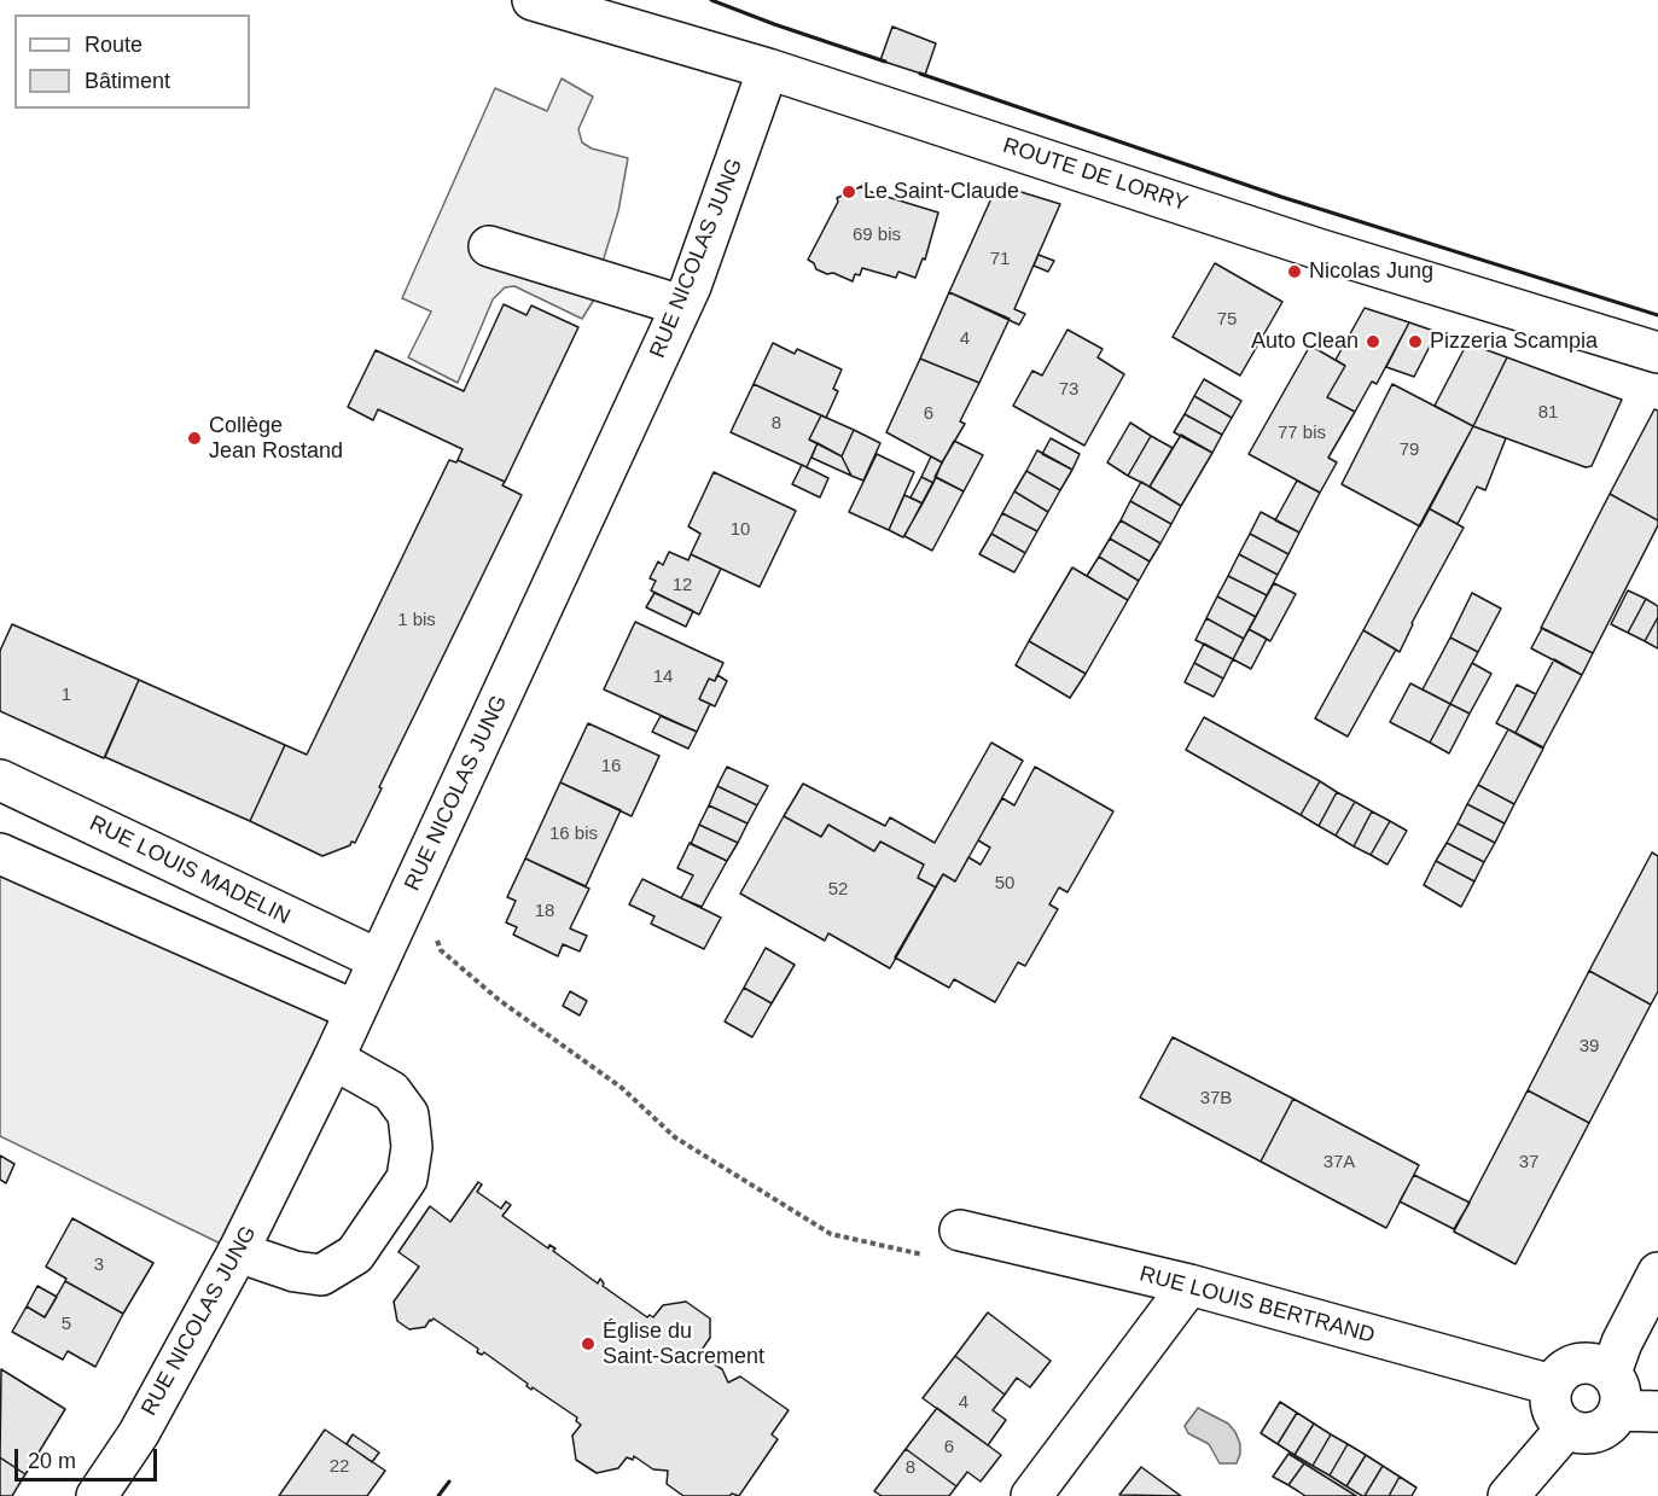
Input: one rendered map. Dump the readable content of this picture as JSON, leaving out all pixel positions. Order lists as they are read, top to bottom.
{
  "streets": {
    "main road": [
      "ROUTE DE LORRY",
      "RUE NICOLAS JUNG",
      "RUE LOUIS MADELIN",
      "RUE LOUIS BERTRAND"
    ]
  },
  "crossings": [
    ["ROUTE DE LORRY", "RUE NICOLAS JUNG"],
    ["RUE NICOLAS JUNG", "RUE LOUIS MADELIN"]
  ],
  "places": [
    "Le Saint-Claude",
    "Nicolas Jung",
    "Auto Clean",
    "Pizzeria Scampia",
    "Collège Jean Rostand",
    "Église du Saint-Sacrement"
  ],
  "house_numbers": [
    "69 bis",
    "71",
    "75",
    "4",
    "73",
    "81",
    "6",
    "8",
    "77 bis",
    "79",
    "10",
    "12",
    "1 bis",
    "14",
    "1",
    "16",
    "16 bis",
    "50",
    "52",
    "18",
    "39",
    "37B",
    "37A",
    "37",
    "3",
    "5",
    "4",
    "6",
    "22",
    "8"
  ],
  "legend": ["Route", "Bâtiment"],
  "scale_bar": "20 m"
}
